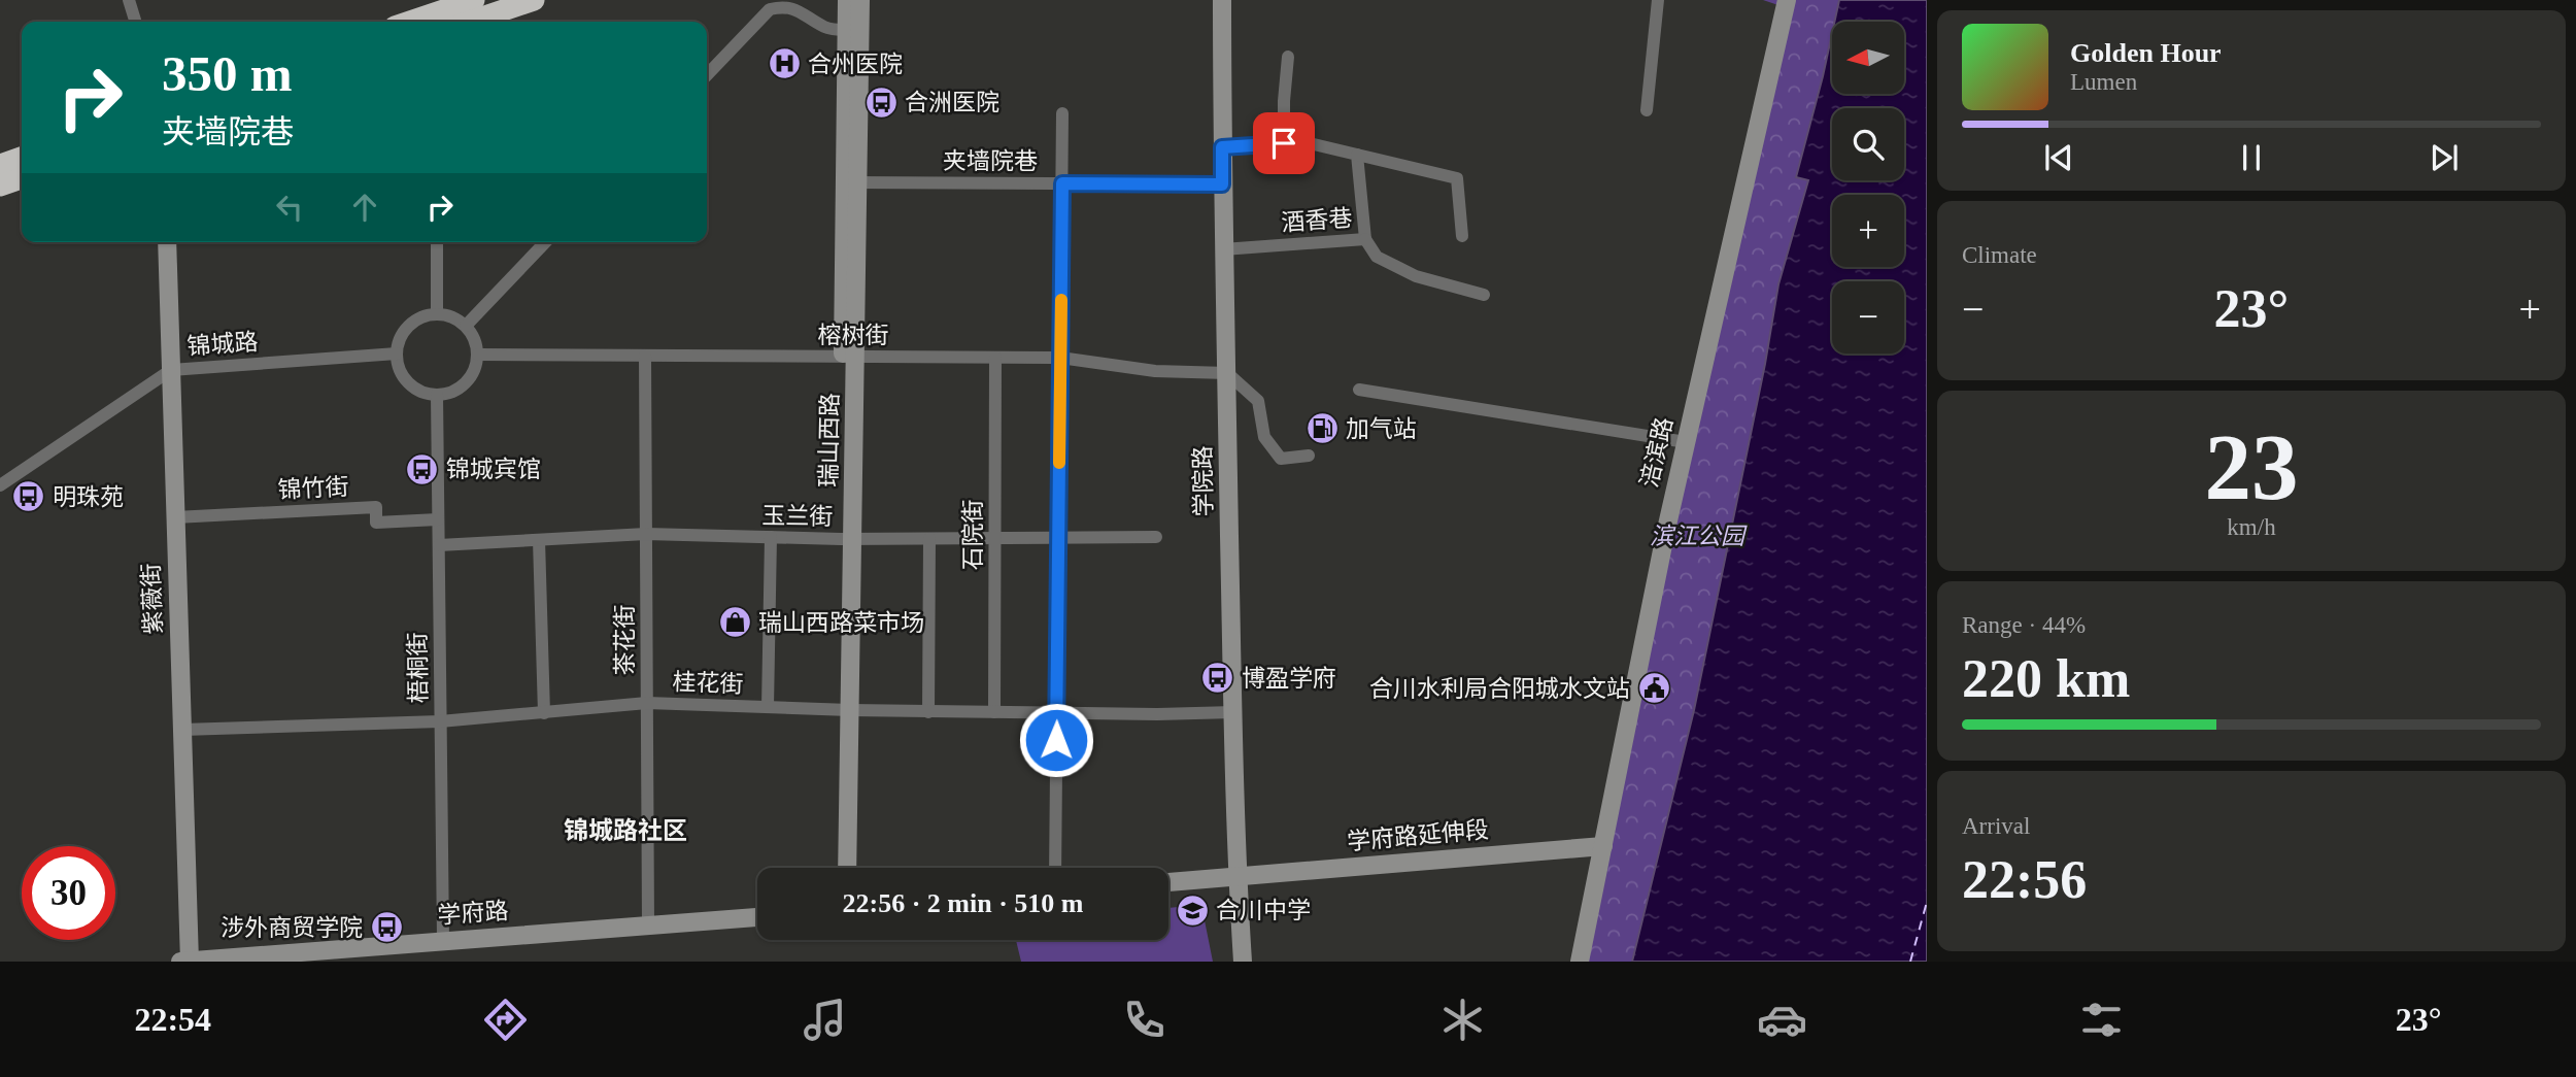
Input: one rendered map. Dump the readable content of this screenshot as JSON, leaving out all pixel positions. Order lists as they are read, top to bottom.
{
  "streets": {
    "main road": [
      "瑞山西路",
      "涪滨路",
      "学院路",
      "紫薇街",
      "学府路延伸段",
      "学府路"
    ],
    "street": [
      "夹墙院巷",
      "酒香巷",
      "榕树街",
      "锦城路",
      "锦竹街",
      "玉兰街",
      "石院街",
      "茶花街",
      "梧桐街",
      "桂花街"
    ]
  },
  "crossings": [
    ["夹墙院巷", "瑞山西路"],
    ["夹墙院巷", "学院路"],
    ["酒香巷", "学院路"],
    ["榕树街", "锦城路"],
    ["榕树街", "瑞山西路"],
    ["榕树街", "学院路"],
    ["榕树街", "石院街"],
    ["榕树街", "茶花街"],
    ["榕树街", "梧桐街"],
    ["锦城路", "紫薇街"],
    ["锦城路", "梧桐街"],
    ["瑞山西路", "玉兰街"],
    ["瑞山西路", "桂花街"],
    ["涪滨路", "学府路延伸段"],
    ["学院路", "桂花街"],
    ["学院路", "学府路延伸段"],
    ["锦竹街", "紫薇街"],
    ["锦竹街", "梧桐街"],
    ["玉兰街", "石院街"],
    ["玉兰街", "茶花街"],
    ["玉兰街", "梧桐街"],
    ["石院街", "桂花街"],
    ["紫薇街", "桂花街"],
    ["紫薇街", "学府路"],
    ["茶花街", "桂花街"],
    ["茶花街", "学府路"],
    ["梧桐街", "桂花街"],
    ["梧桐街", "学府路"]
  ],
  "districts": ["锦城路社区"],
  "parks": ["滨江公园"],
  "places": {
    "hospital": ["合州医院"],
    "bus stop": [
      "合洲医院",
      "锦城宾馆",
      "明珠苑",
      "博盈学府",
      "涉外商贸学院"
    ],
    "fuel station": ["加气站"],
    "shop": ["瑞山西路菜市场"],
    "public building": ["合川水利局合阳城水文站"],
    "school or university": ["合川中学"]
  },
  "north": "left",
  "page": {
    "map_buttons": ["+", "−"],
    "turn": ["350 m", "夹墙院巷"],
    "song": ["Golden Hour", "Lumen"],
    "tile": [
      "Climate",
      ["23", "km/h"],
      ["Range · 44%", "220 km"],
      ["Arrival", "22:56"]
    ],
    "heat": ["−", "23°", "+"],
    "limit": "30",
    "trip": "22:56 · 2 min · 510 m",
    "tabs": ["22:54", "23°"]
  }
}
